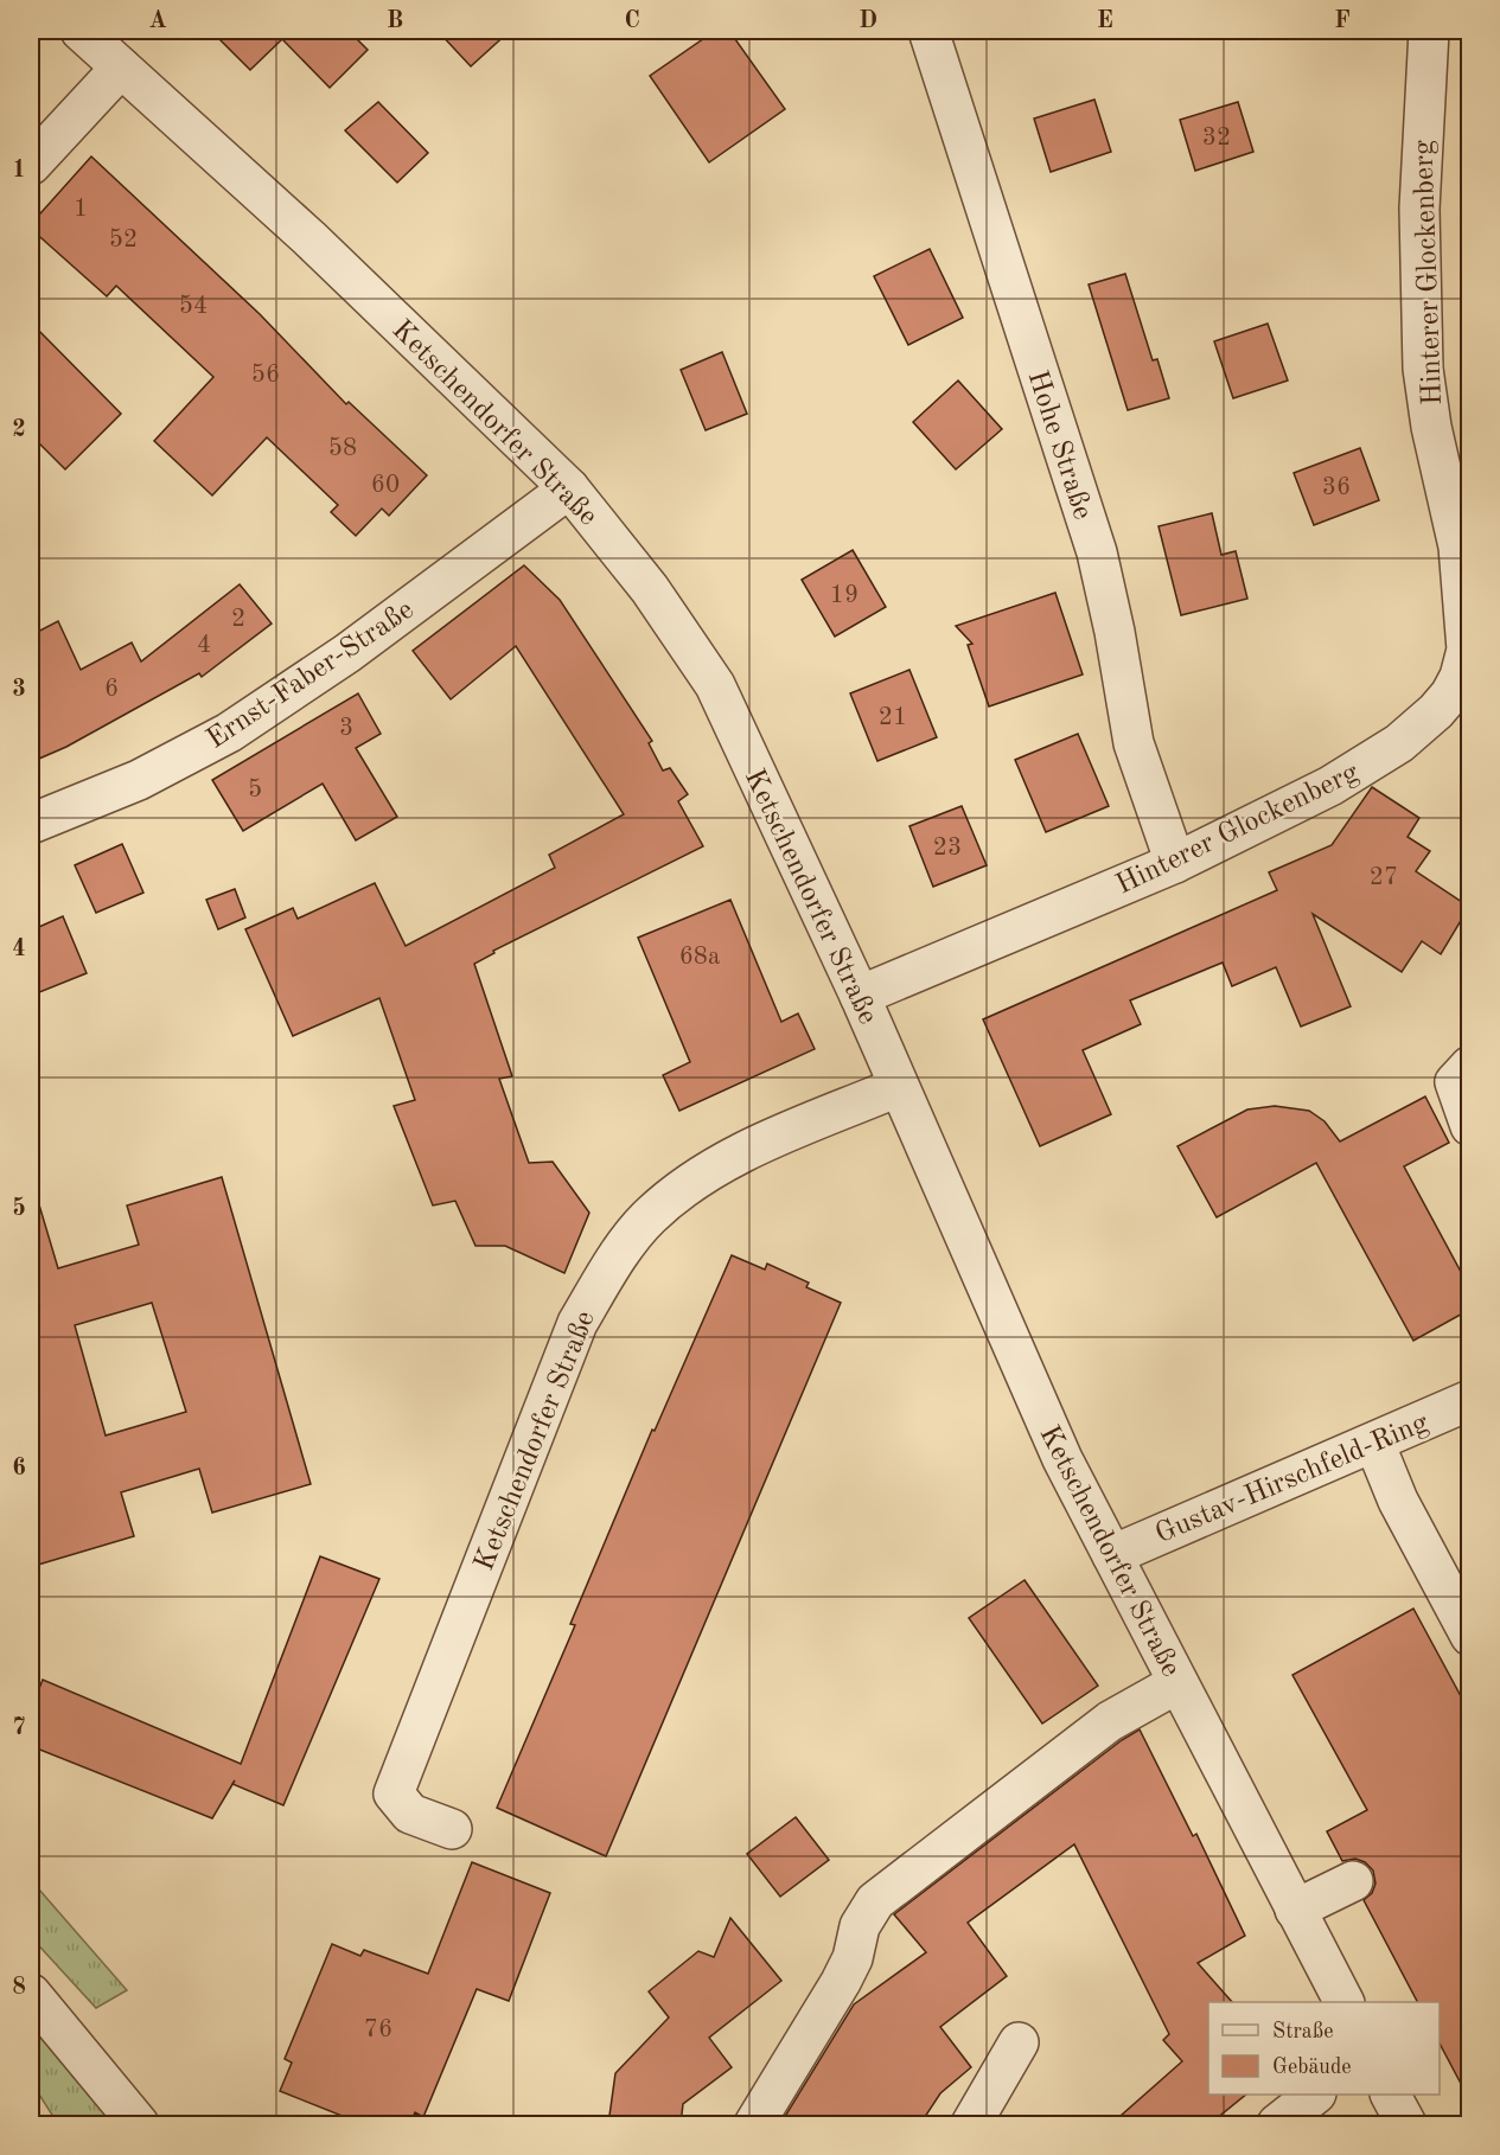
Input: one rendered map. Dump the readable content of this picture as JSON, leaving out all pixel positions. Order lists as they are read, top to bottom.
{
  "streets": {
    "street": [
      "Hinterer Glockenberg",
      "Ketschendorfer Straße",
      "Hohe Straße",
      "Ernst-Faber-Straße",
      "Gustav-Hirschfeld-Ring"
    ]
  },
  "crossings": [
    ["Hinterer Glockenberg", "Ketschendorfer Straße"],
    ["Hinterer Glockenberg", "Hohe Straße"],
    ["Ketschendorfer Straße", "Ernst-Faber-Straße"],
    ["Ketschendorfer Straße", "Gustav-Hirschfeld-Ring"]
  ],
  "house_numbers": [
    "32",
    "1",
    "52",
    "54",
    "56",
    "58",
    "60",
    "36",
    "19",
    "2",
    "4",
    "6",
    "21",
    "3",
    "5",
    "23",
    "27",
    "68a",
    "76"
  ],
  "legend": ["Straße", "Gebäude"],
  "grid": {
    "columns": [
      "A",
      "B",
      "C",
      "D",
      "E",
      "F"
    ],
    "rows": [
      "1",
      "2",
      "3",
      "4",
      "5",
      "6",
      "7",
      "8"
    ]
  }
}
